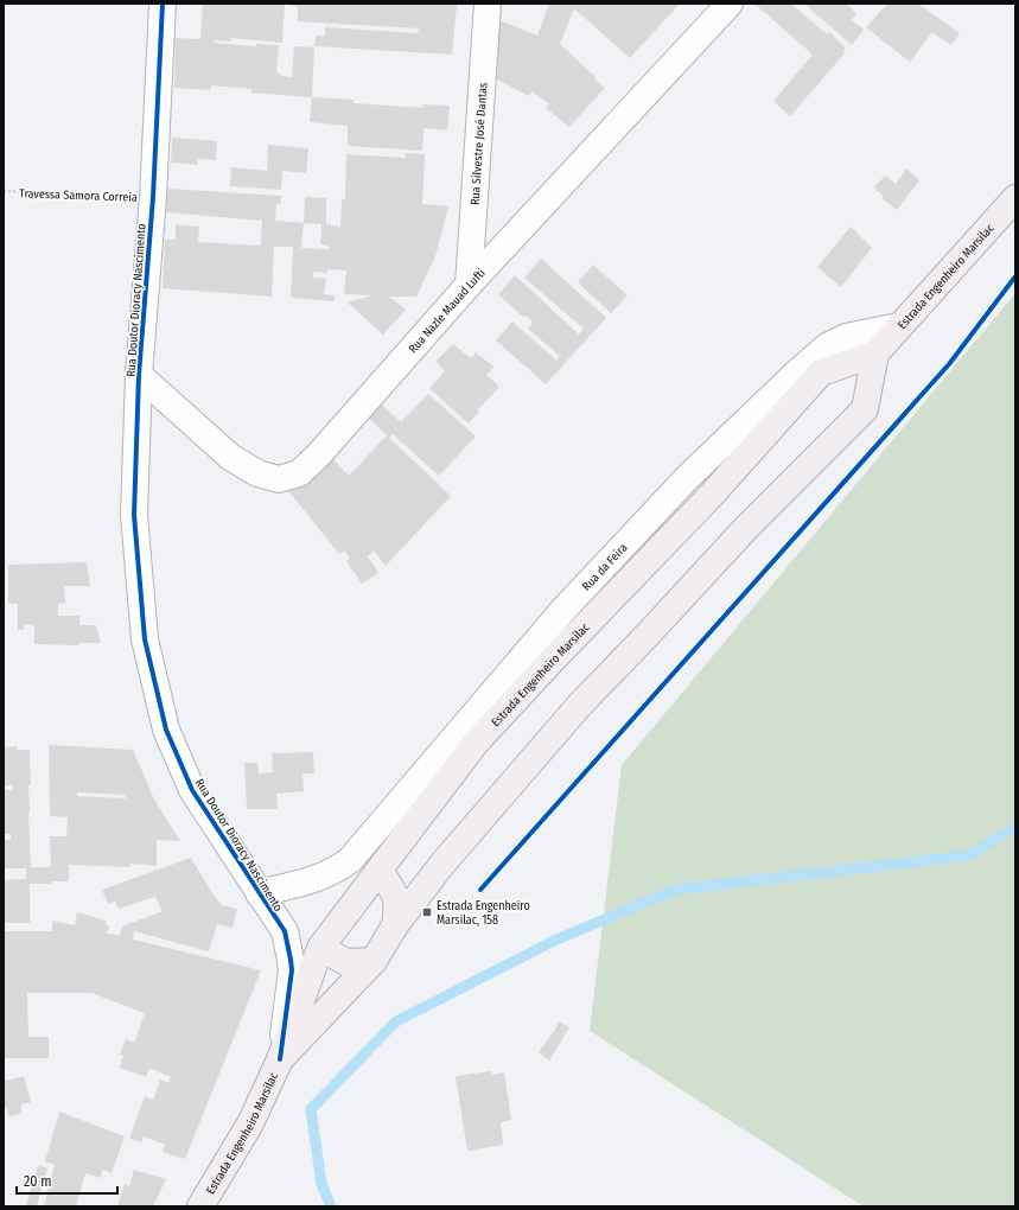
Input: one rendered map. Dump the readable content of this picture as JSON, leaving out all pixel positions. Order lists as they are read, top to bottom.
{
  "streets": {
    "main road": ["Estrada Engenheiro Marsilac"],
    "street": [
      "Rua Silvestre José Dantas",
      "Rua Doutor Dioracy Nascimento",
      "Rua Nazle Mauad Lufti",
      "Rua da Feira"
    ],
    "path": ["Travessa Samora Correia"]
  },
  "crossings": [
    ["Rua Silvestre José Dantas", "Rua Nazle Mauad Lufti"],
    ["Travessa Samora Correia", "Rua Doutor Dioracy Nascimento"],
    ["Estrada Engenheiro Marsilac", "Rua da Feira"],
    ["Rua Doutor Dioracy Nascimento", "Rua Nazle Mauad Lufti"],
    ["Rua Doutor Dioracy Nascimento", "Rua da Feira"]
  ],
  "places": {
    "transit": ["Estrada Engenheiro Marsilac, 158"]
  },
  "scale_bar": "20 m"
}
